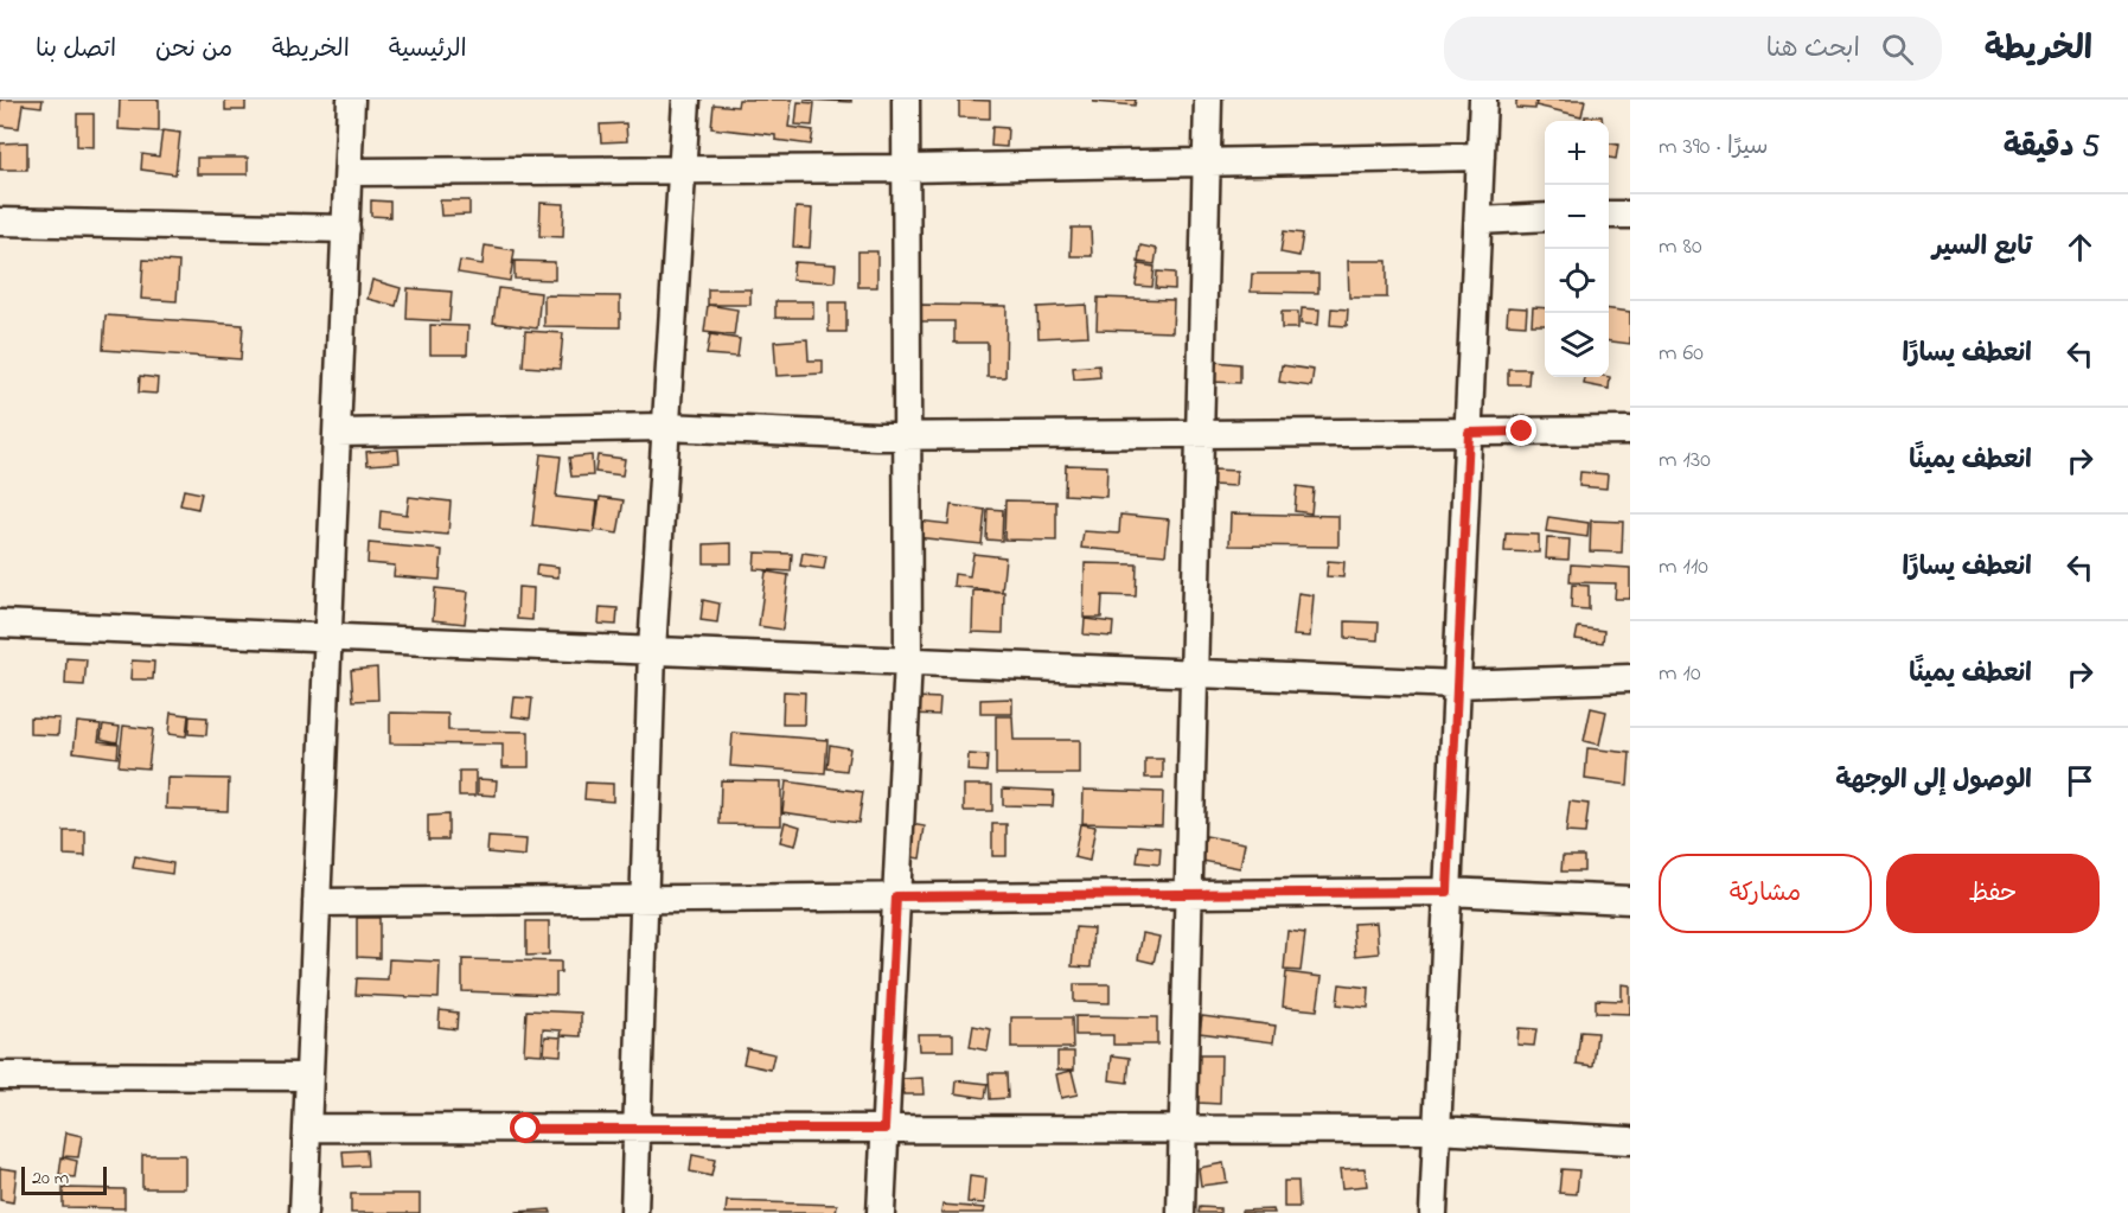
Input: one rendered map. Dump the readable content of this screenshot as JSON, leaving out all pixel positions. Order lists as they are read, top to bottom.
{
  "scale_bar": "20 m",
  "page": {
    "header": "الخريطة",
    "search": "ابحث هنا",
    "nav": [
      "الرئيسية",
      "الخريطة",
      "من نحن",
      "اتصل بنا"
    ],
    "heading": ["5 دقيقة", "سيرًا · 390 m"],
    "map_buttons": ["+", "−"],
    "list": [
      ["تابع السير", "80 m"],
      ["انعطف يسارًا", "60 m"],
      ["انعطف يمينًا", "130 m"],
      ["انعطف يسارًا", "110 m"],
      ["انعطف يمينًا", "10 m"],
      "الوصول إلى الوجهة"
    ],
    "buttons": ["حفظ", "مشاركة"],
    "scale": "20 m"
  }
}
